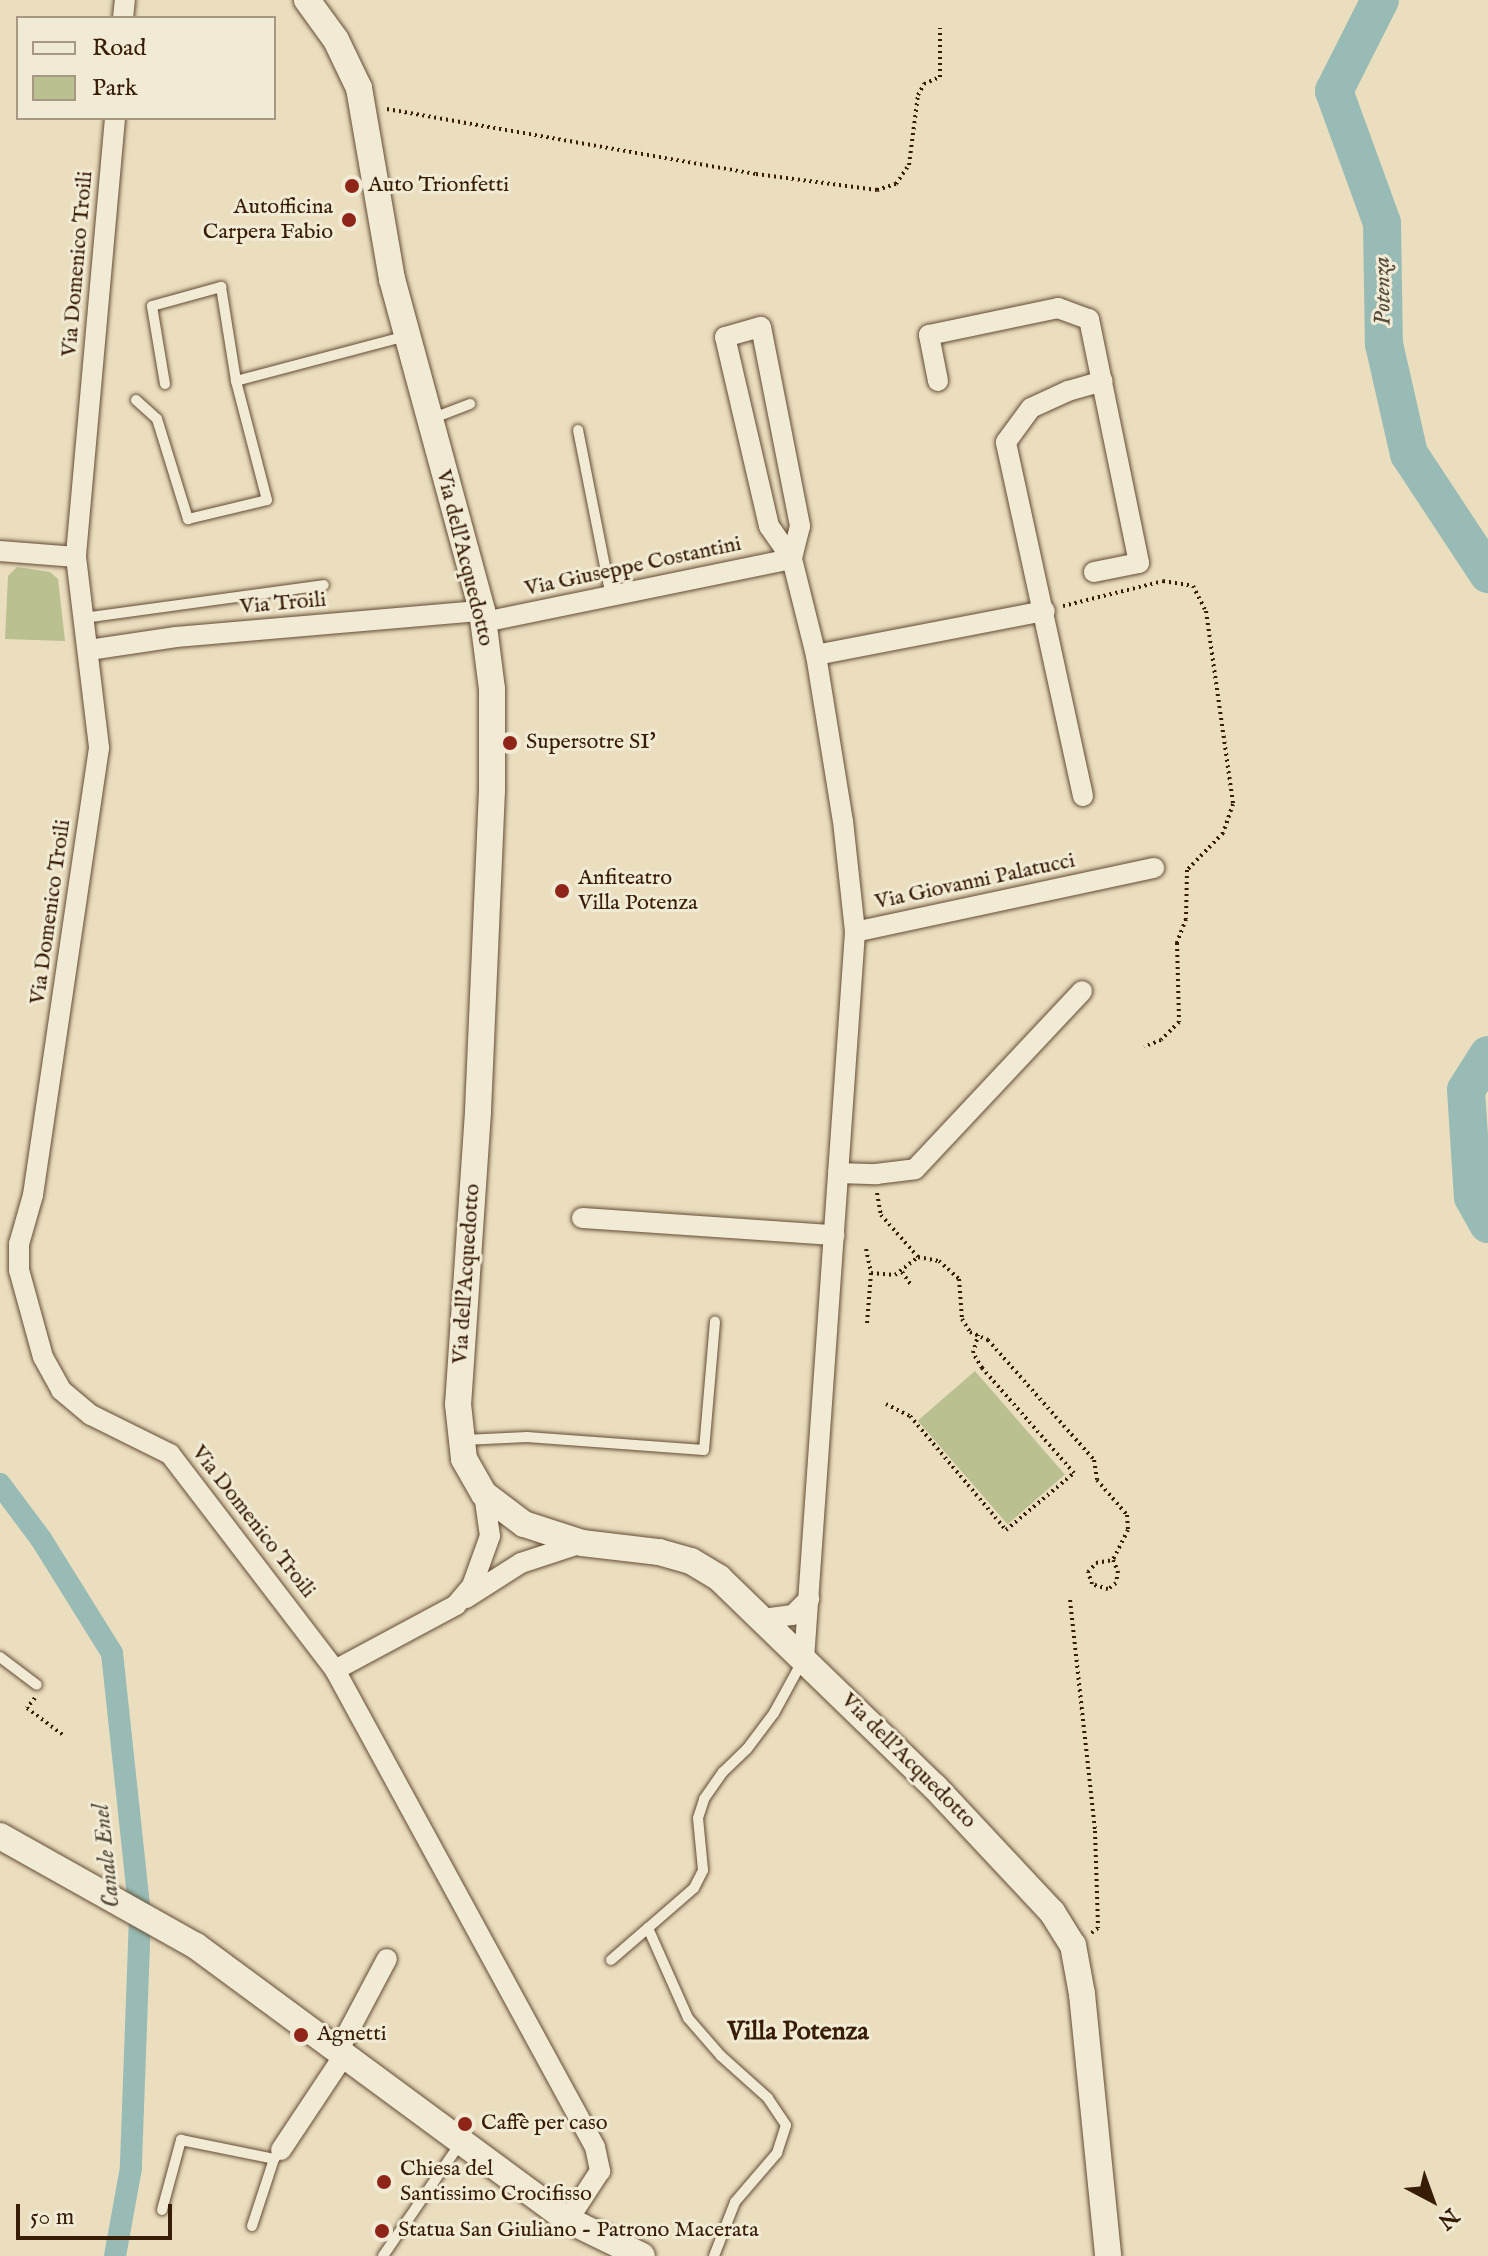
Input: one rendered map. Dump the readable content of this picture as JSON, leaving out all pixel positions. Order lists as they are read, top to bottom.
{
  "streets": {
    "street": [
      "Via Domenico Troili",
      "Via dell'Acquedotto",
      "Via Giuseppe Costantini",
      "Via Troili",
      "Via Giovanni Palatucci"
    ]
  },
  "crossings": [
    ["Via Domenico Troili", "Via Troili"],
    ["Via dell'Acquedotto", "Via Giuseppe Costantini"],
    ["Via dell'Acquedotto", "Via Troili"],
    ["Via dell'Acquedotto", "Via Giovanni Palatucci"],
    ["Via Giuseppe Costantini", "Via Troili"],
    ["Via Giuseppe Costantini", "Via Giovanni Palatucci"]
  ],
  "districts": ["Villa Potenza"],
  "water": ["Potenza", "Canale Enel"],
  "places": [
    "Auto Trionfetti",
    "Autofficina Carpera Fabio",
    "Supersotre SI'",
    "Anfiteatro Villa Potenza",
    "Agnetti",
    "Caffè per caso",
    "Chiesa del Santissimo Crocifisso",
    "Statua San Giuliano - Patrono Macerata"
  ],
  "legend": ["Road", "Park"],
  "scale_bar": "50 m",
  "north": "bottom right"
}
